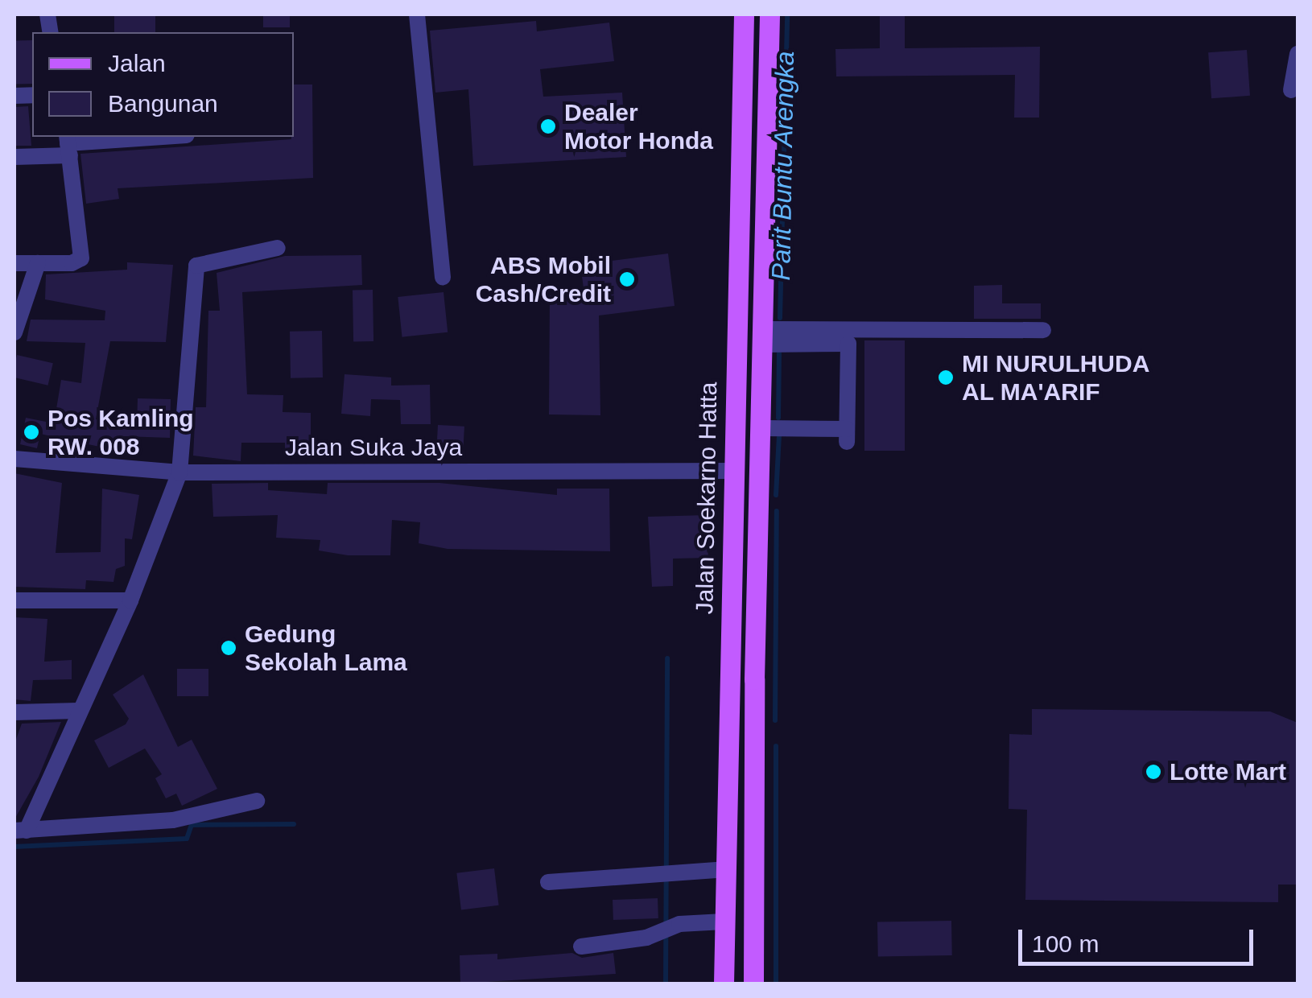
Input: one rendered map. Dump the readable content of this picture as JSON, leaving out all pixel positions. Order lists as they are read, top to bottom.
{
  "streets": {
    "main road": ["Jalan Soekarno Hatta"],
    "street": ["Jalan Suka Jaya"]
  },
  "crossings": [
    ["Jalan Suka Jaya", "Jalan Soekarno Hatta"]
  ],
  "water": ["Parit Buntu Arengka"],
  "places": [
    "Dealer Motor Honda",
    "ABS Mobil Cash/Credit",
    "MI NURULHUDA AL MA'ARIF",
    "Pos Kamling RW. 008",
    "Gedung Sekolah Lama",
    "Lotte Mart"
  ],
  "legend": ["Jalan", "Bangunan"],
  "scale_bar": "100 m"
}
